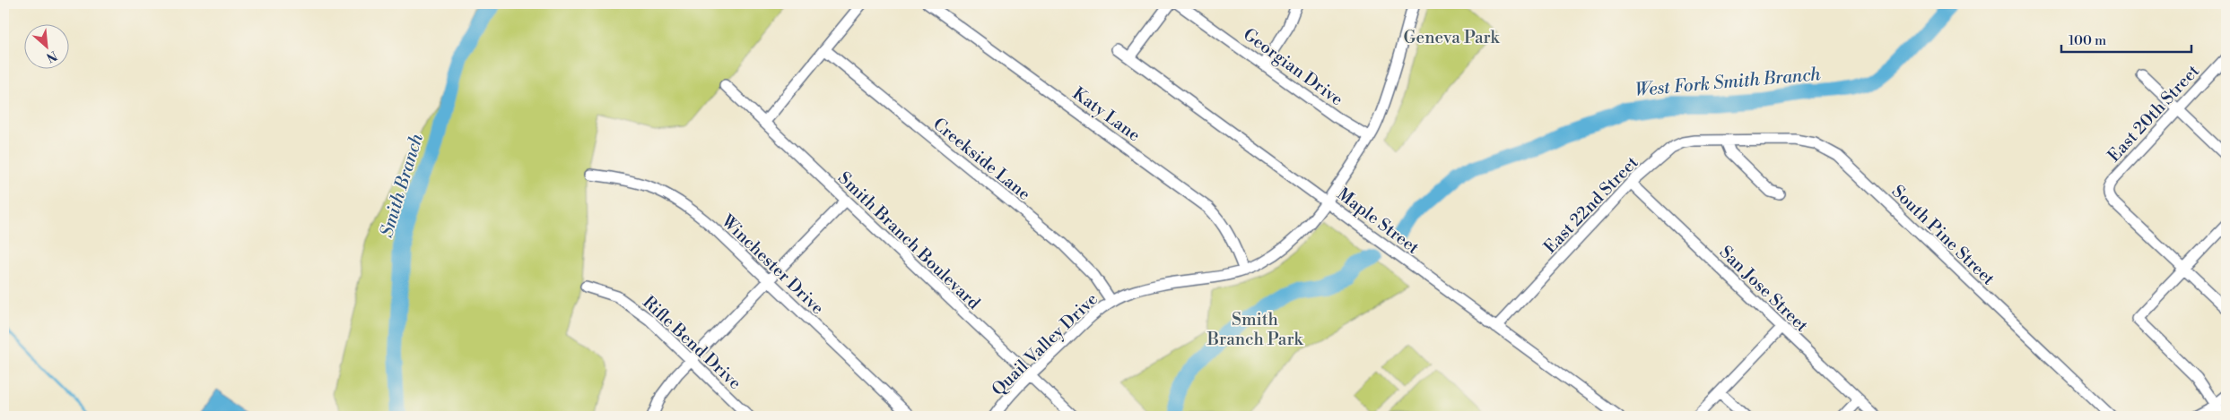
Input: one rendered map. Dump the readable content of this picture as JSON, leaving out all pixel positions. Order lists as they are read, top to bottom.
{
  "streets": {
    "street": [
      "Georgian Drive",
      "East 20th Street",
      "Katy Lane",
      "Creekside Lane",
      "East 22nd Street",
      "Maple Street",
      "South Pine Street",
      "Smith Branch Boulevard",
      "Winchester Drive",
      "San Jose Street",
      "Rifle Bend Drive",
      "Quail Valley Drive"
    ]
  },
  "crossings": [
    ["Georgian Drive", "Quail Valley Drive"],
    ["Katy Lane", "Quail Valley Drive"],
    ["Creekside Lane", "Quail Valley Drive"],
    ["East 22nd Street", "Maple Street"],
    ["East 22nd Street", "South Pine Street"],
    ["East 22nd Street", "San Jose Street"],
    ["Maple Street", "Quail Valley Drive"],
    ["Smith Branch Boulevard", "Quail Valley Drive"]
  ],
  "water": ["West Fork Smith Branch", "Smith Branch"],
  "parks": ["Geneva Park", "Smith Branch Park"],
  "scale_bar": "100 m",
  "north": "bottom right"
}
